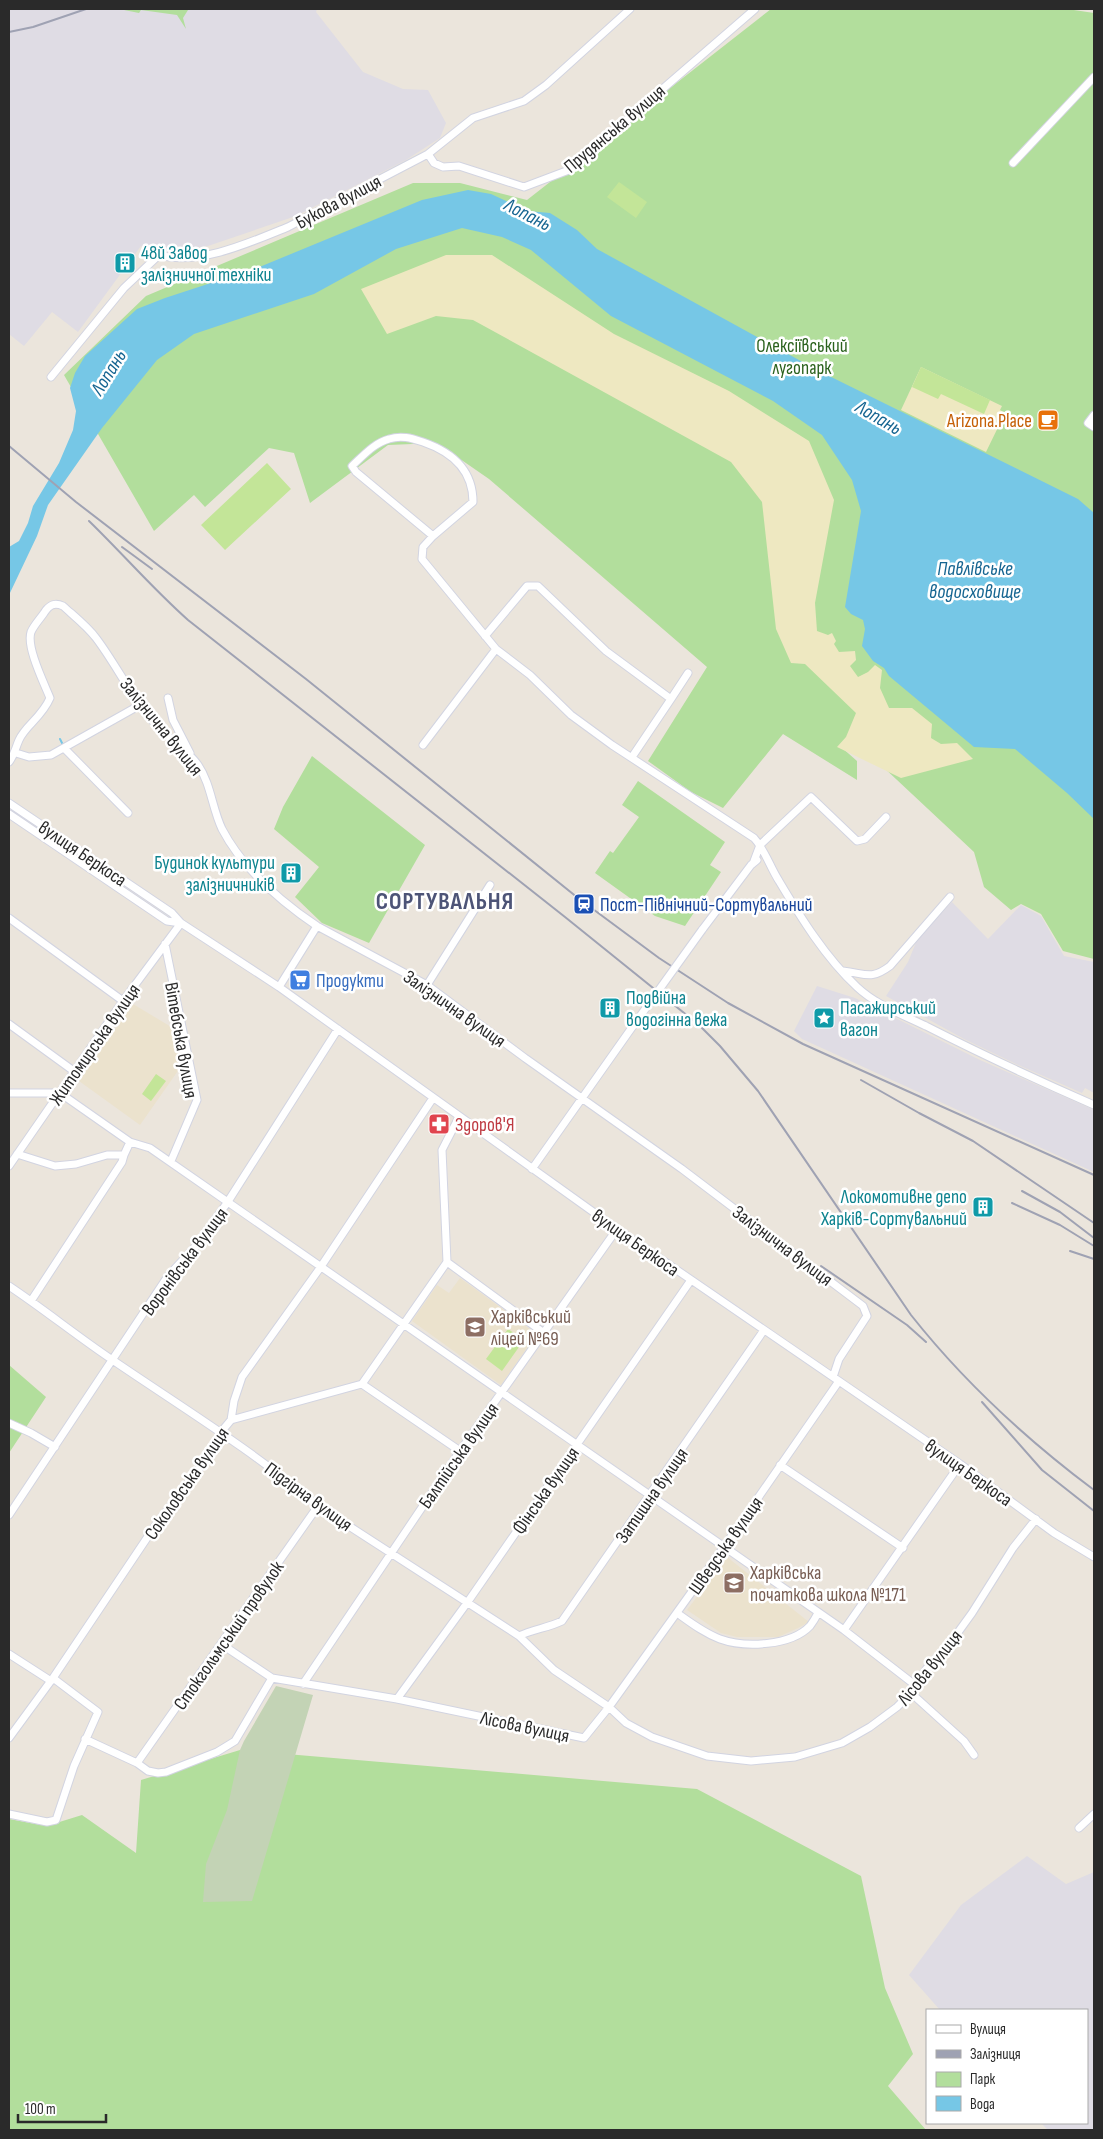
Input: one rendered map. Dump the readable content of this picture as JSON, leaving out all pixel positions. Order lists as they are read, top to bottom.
{
  "streets": {
    "street": [
      "Прудянська вулиця",
      "Букова вулиця",
      "Залізнична вулиця",
      "вулиця Беркоса",
      "Вітебська вулиця",
      "Житомирська вулиця",
      "Воронівська вулиця",
      "Балтійська вулиця",
      "Соколовська вулиця",
      "Фінська вулиця",
      "Затишна вулиця",
      "Підгірна вулиця",
      "Шведська вулиця",
      "Стокгольмський провулок",
      "Лісова вулиця"
    ]
  },
  "crossings": [
    ["Прудянська вулиця", "Букова вулиця"],
    ["Залізнична вулиця", "Шведська вулиця"],
    ["вулиця Беркоса", "Житомирська вулиця"],
    ["вулиця Беркоса", "Воронівська вулиця"],
    ["вулиця Беркоса", "Балтійська вулиця"],
    ["вулиця Беркоса", "Соколовська вулиця"],
    ["вулиця Беркоса", "Фінська вулиця"],
    ["вулиця Беркоса", "Затишна вулиця"],
    ["вулиця Беркоса", "Шведська вулиця"],
    ["вулиця Беркоса", "Лісова вулиця"],
    ["Вітебська вулиця", "Житомирська вулиця"],
    ["Воронівська вулиця", "Підгірна вулиця"],
    ["Балтійська вулиця", "Підгірна вулиця"],
    ["Балтійська вулиця", "Лісова вулиця"],
    ["Соколовська вулиця", "Підгірна вулиця"],
    ["Фінська вулиця", "Підгірна вулиця"],
    ["Фінська вулиця", "Лісова вулиця"],
    ["Затишна вулиця", "Підгірна вулиця"],
    ["Підгірна вулиця", "Шведська вулиця"],
    ["Підгірна вулиця", "Стокгольмський провулок"],
    ["Підгірна вулиця", "Лісова вулиця"],
    ["Шведська вулиця", "Лісова вулиця"],
    ["Стокгольмський провулок", "Лісова вулиця"]
  ],
  "districts": ["СОРТУВАЛЬНЯ"],
  "water": ["Лопань", "Павлівське водосховище"],
  "parks": ["Олексіївський лугопарк"],
  "places": {
    "building": [
      "48й Завод залізничної техніки",
      "Будинок культури залізничників",
      "Подвійна водогінна вежа",
      "Локомотивне депо Харків-Сортувальний"
    ],
    "cafe": ["Arizona.Place"],
    "station": ["Пост-Північний-Сортувальний"],
    "supermarket": ["Продукти"],
    "place": ["Пасажирський вагон"],
    "pharmacy": ["Здоров'Я"],
    "school or university": ["Харківський ліцей №69", "Харківська початкова школа №171"]
  },
  "legend": [
    "Вулиця",
    "Залізниця",
    "Парк",
    "Вода"
  ],
  "scale_bar": "100 m"
}
